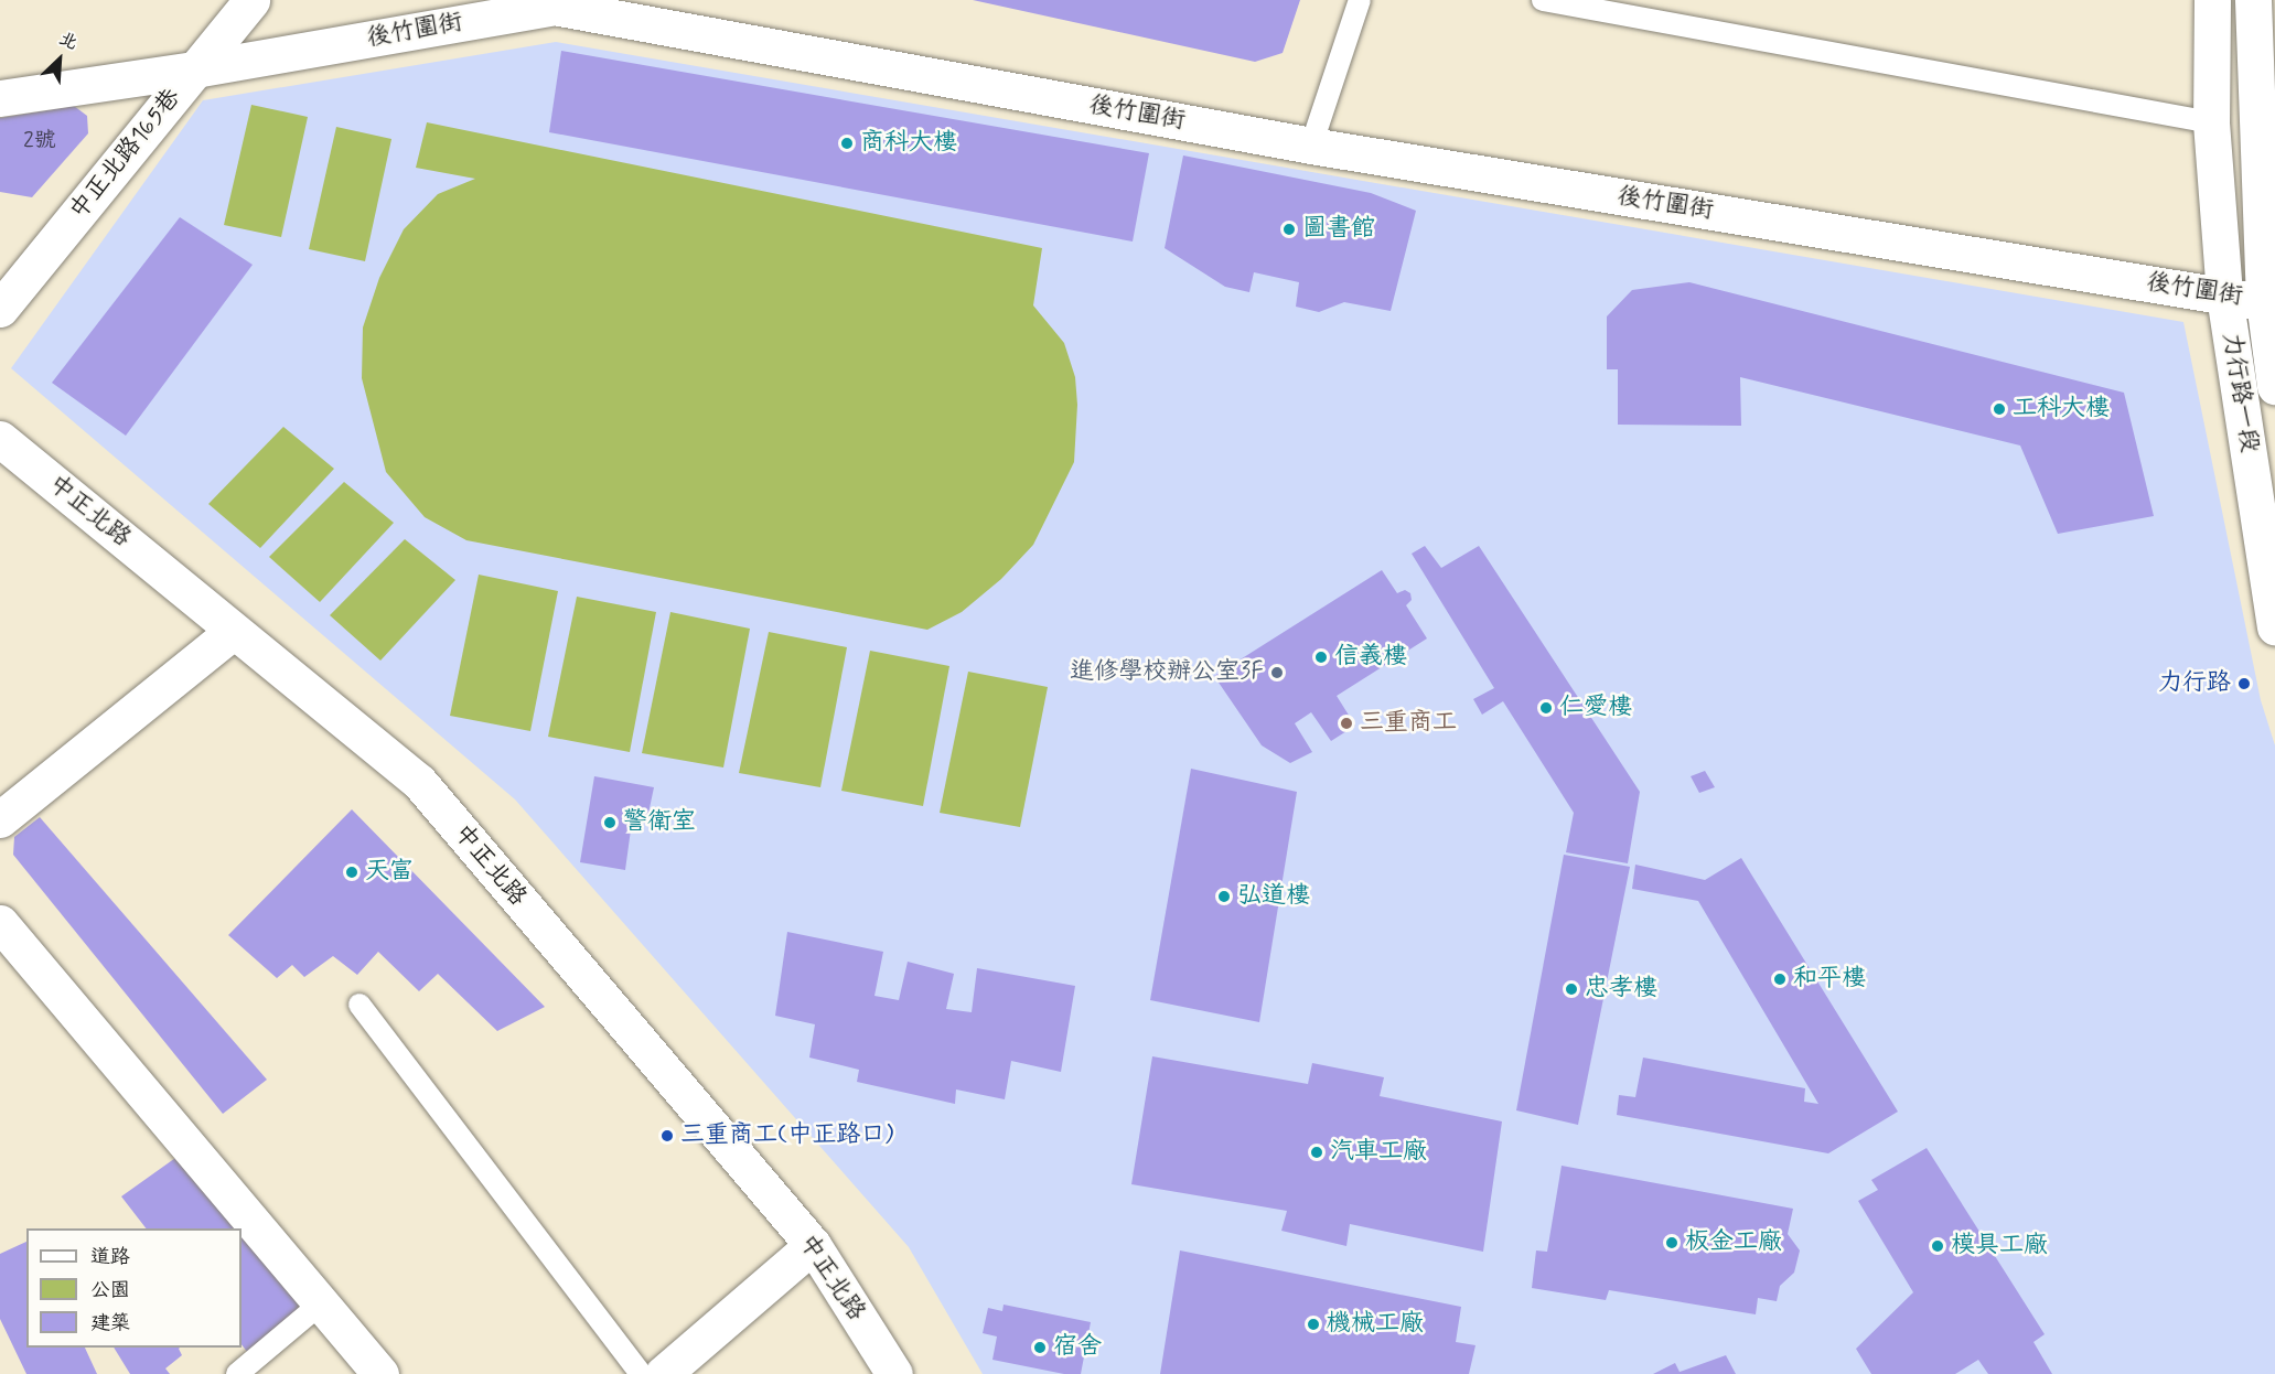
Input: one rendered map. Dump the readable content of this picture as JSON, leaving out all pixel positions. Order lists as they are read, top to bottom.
{
  "streets": {
    "street": [
      "後竹圍街",
      "中正北路165巷",
      "力行路一段",
      "中正北路"
    ]
  },
  "crossings": [
    ["後竹圍街", "中正北路165巷"],
    ["後竹圍街", "力行路一段"]
  ],
  "places": [
    "商科大樓",
    "圖書館",
    "工科大樓",
    "信義樓",
    "進修學校辦公室3F",
    "力行路",
    "仁愛樓",
    "三重商工",
    "警衛室",
    "天富",
    "弘道樓",
    "和平樓",
    "忠孝樓",
    "三重商工(中正路口)",
    "汽車工廠",
    "板金工廠",
    "模具工廠",
    "機械工廠",
    "宿舍"
  ],
  "house_numbers": ["2號"],
  "legend": ["道路", "公園", "建築"],
  "north": "top right"
}
